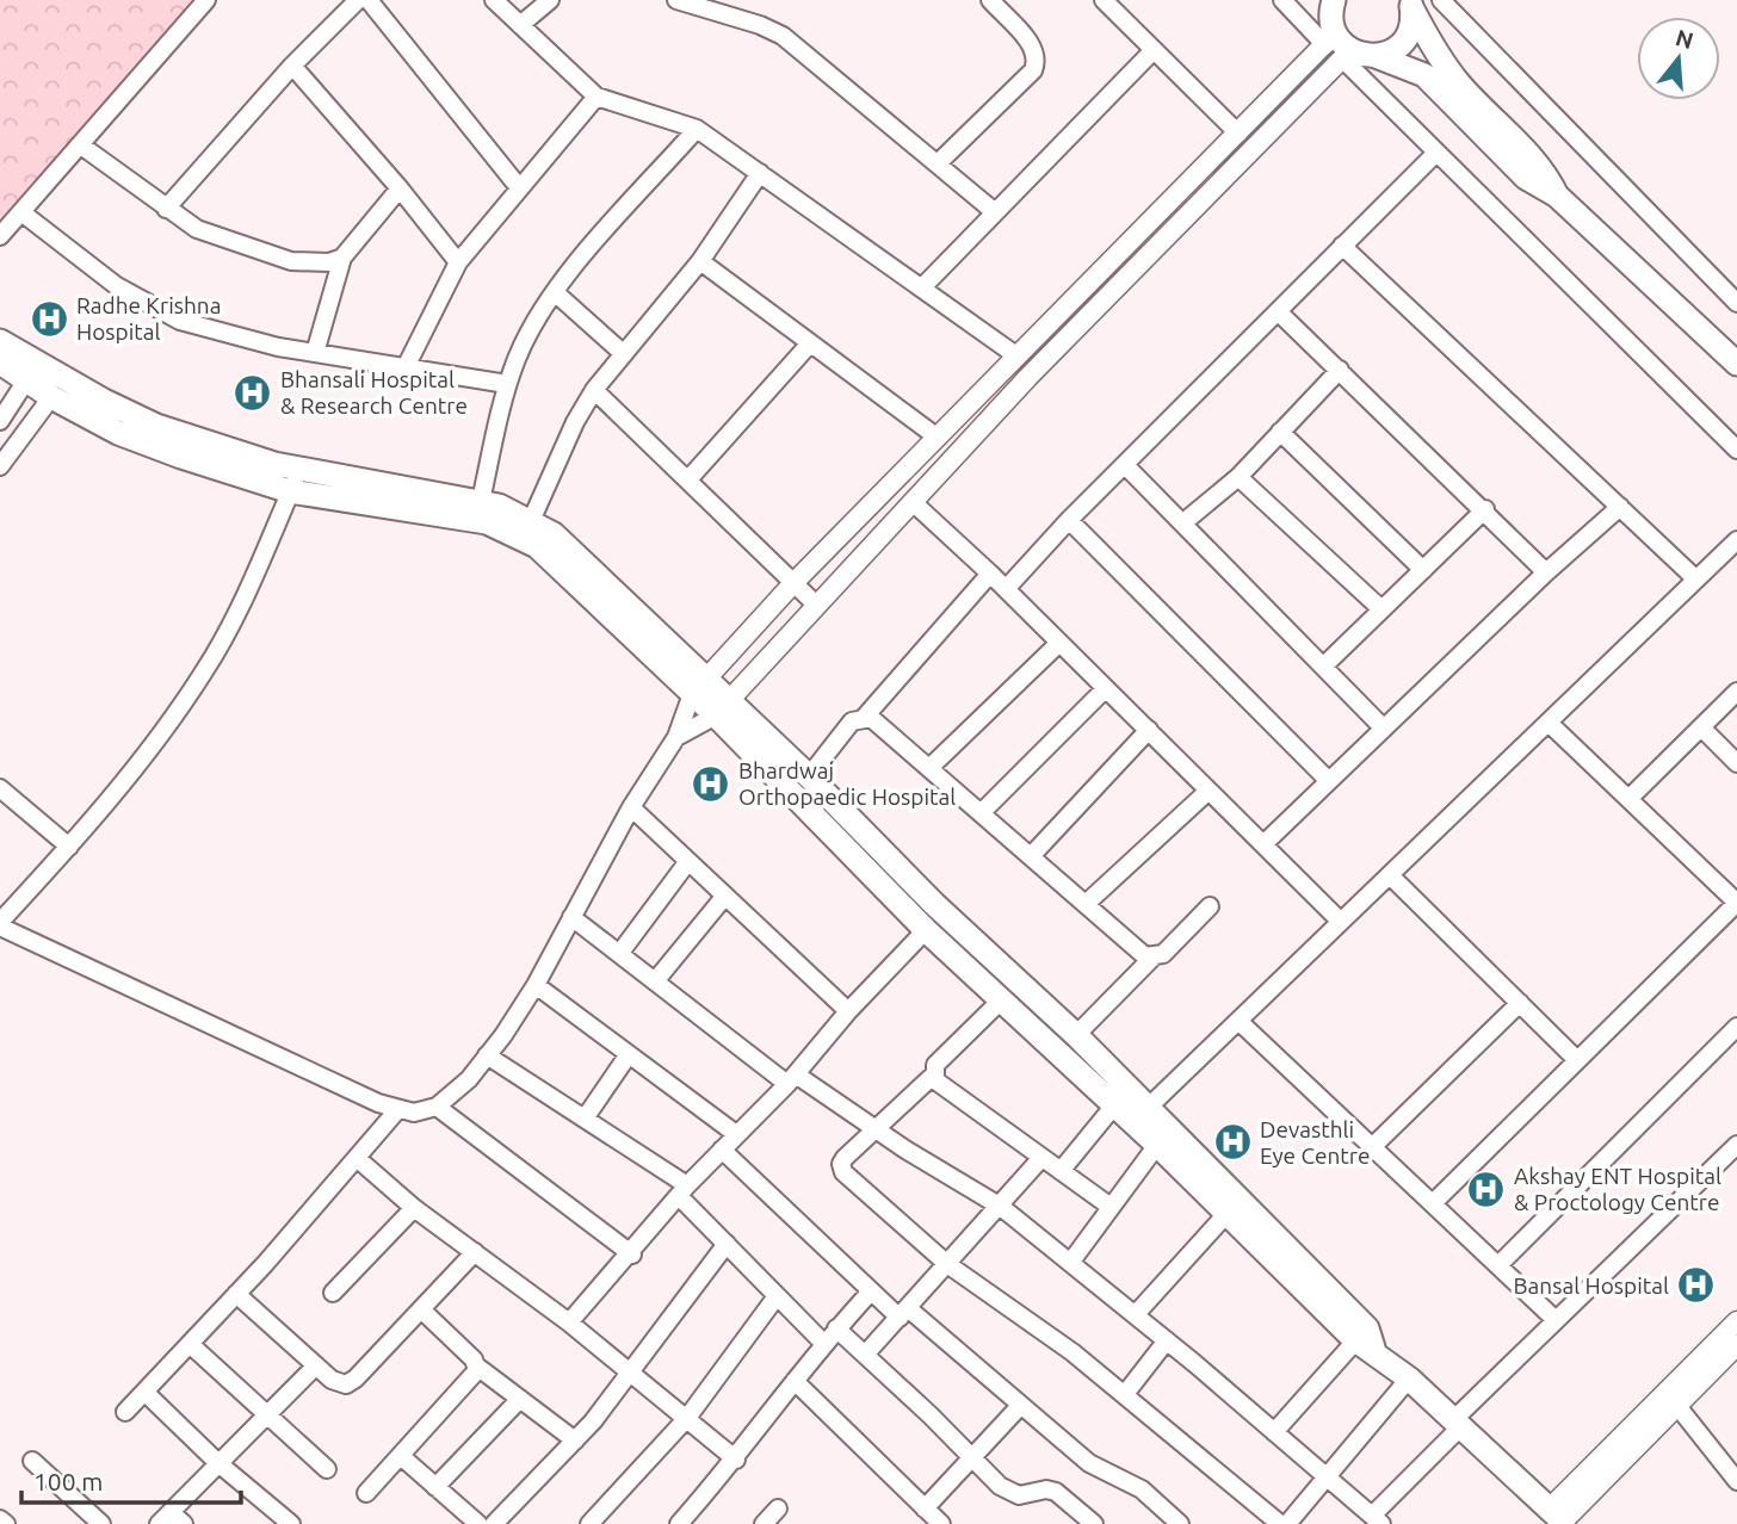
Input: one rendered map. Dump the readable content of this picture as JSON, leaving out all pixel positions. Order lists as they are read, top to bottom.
{
  "places": {
    "hospital": [
      "Radhe Krishna Hospital",
      "Bhansali Hospital & Research Centre",
      "Bhardwaj Orthopaedic Hospital",
      "Devasthli Eye Centre",
      "Akshay ENT Hospital & Proctology Centre",
      "Bansal Hospital"
    ]
  },
  "scale_bar": "100 m",
  "north": "top"
}
